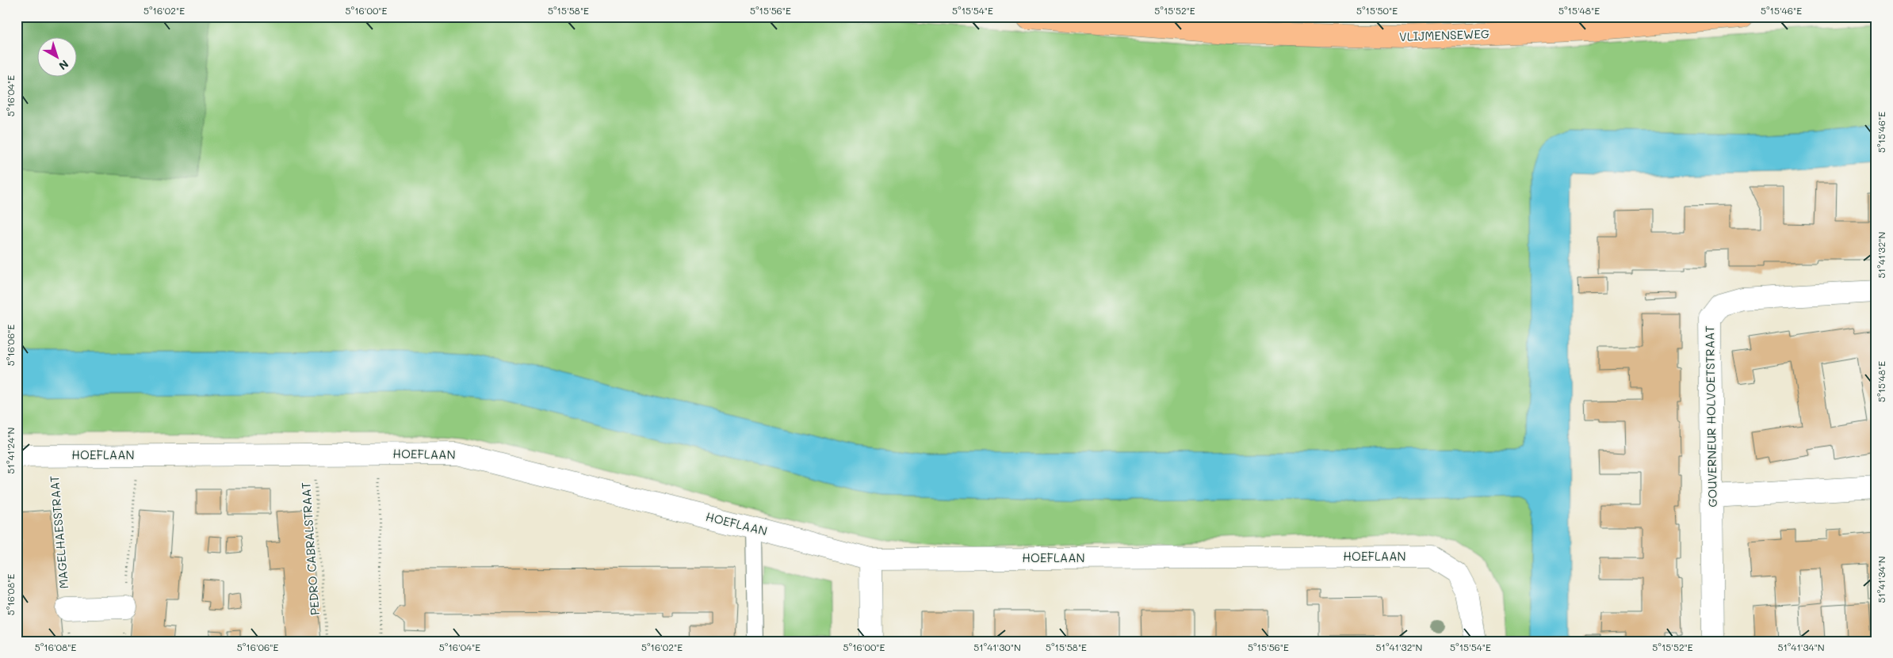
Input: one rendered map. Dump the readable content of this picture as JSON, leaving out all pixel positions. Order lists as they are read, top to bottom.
{
  "streets": {
    "main road": ["VLIJMENSEWEG"],
    "street": ["GOUVERNEUR HOLVOETSTRAAT", "HOEFLAAN"],
    "path": ["MAGELHAESSTRAAT", "PEDRO CABRALSTRAAT"]
  },
  "crossings": [
    ["HOEFLAAN", "MAGELHAESSTRAAT"],
    ["HOEFLAAN", "PEDRO CABRALSTRAAT"]
  ],
  "north": "bottom right",
  "coordinates": [
    "5°16'02\"E",
    "5°16'00\"E",
    "5°15'58\"E",
    "5°15'56\"E",
    "5°15'54\"E",
    "5°15'52\"E",
    "5°15'50\"E",
    "5°15'48\"E",
    "5°15'46\"E",
    "5°16'04\"E",
    "51°41'32\"N",
    "5°16'06\"E",
    "51°41'24\"N",
    "51°41'34\"N",
    "5°16'08\"E",
    "51°41'30\"N"
  ]
}
